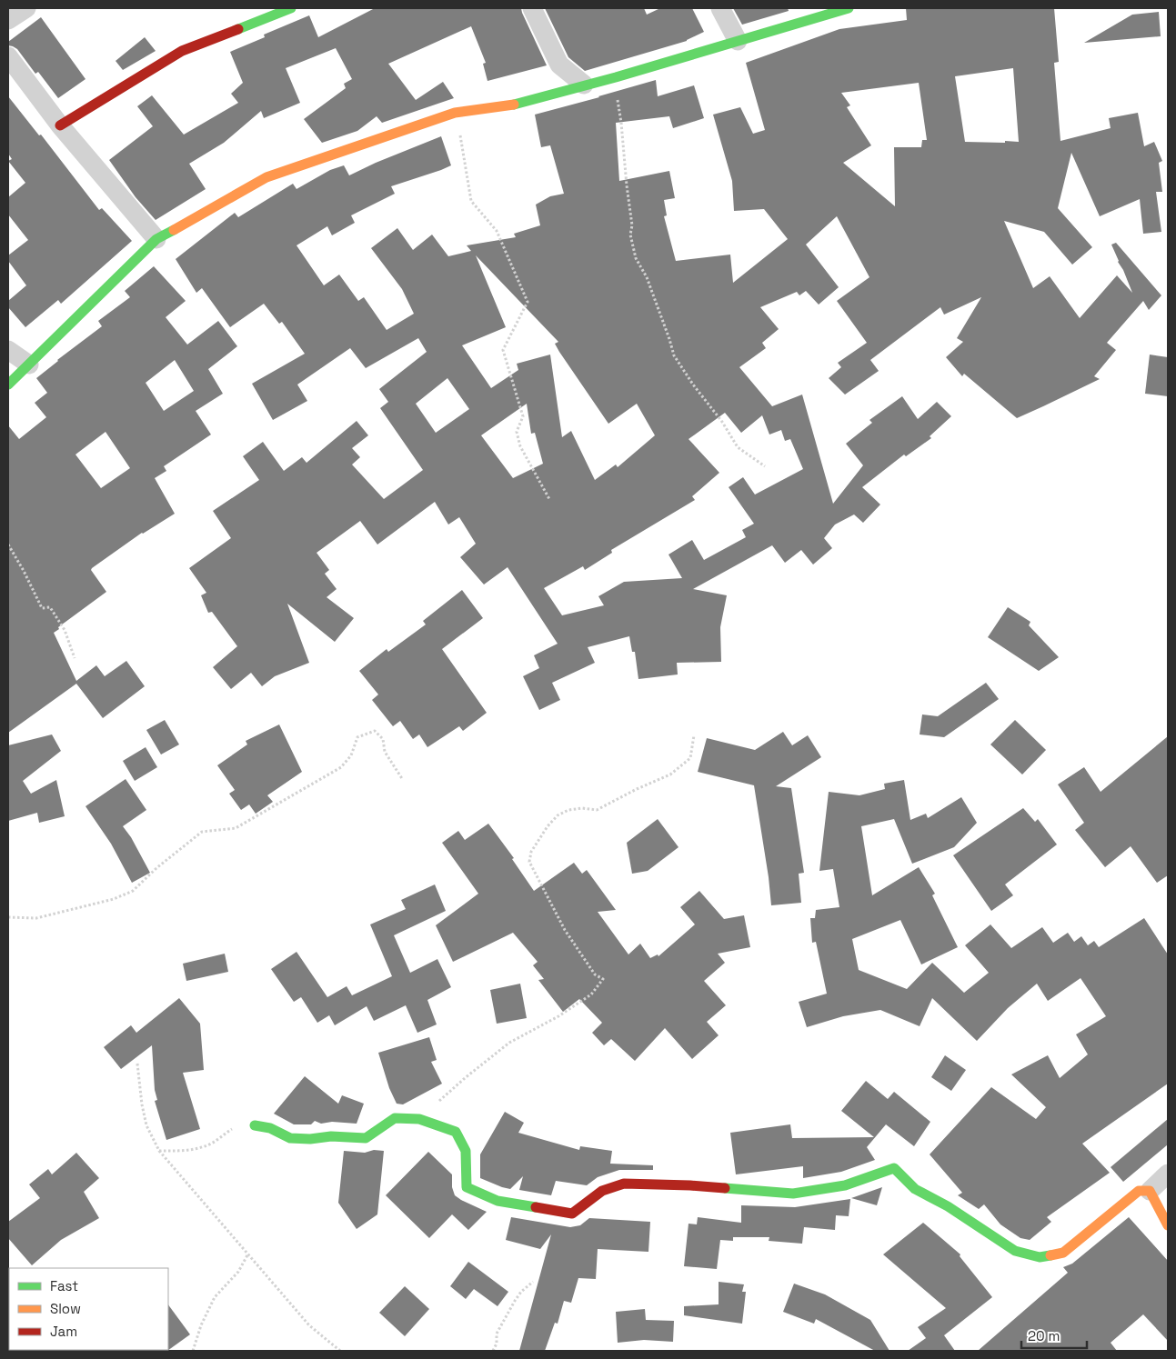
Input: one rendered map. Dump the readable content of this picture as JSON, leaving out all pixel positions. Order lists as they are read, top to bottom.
{
  "legend": ["Fast", "Slow", "Jam"],
  "scale_bar": "20 m"
}
